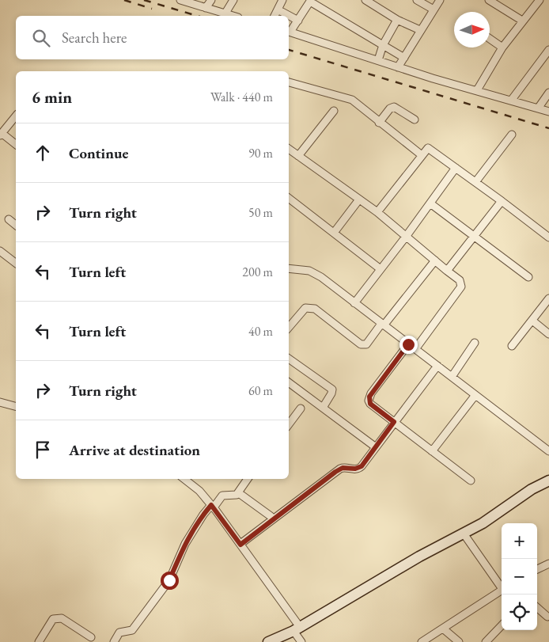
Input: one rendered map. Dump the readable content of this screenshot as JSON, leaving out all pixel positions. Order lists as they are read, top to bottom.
{
  "north": "right",
  "page": {
    "search": "Search here",
    "heading": ["6 min", "Walk · 440 m"],
    "list": [
      ["Continue", "90 m"],
      ["Turn right", "50 m"],
      ["Turn left", "200 m"],
      ["Turn left", "40 m"],
      ["Turn right", "60 m"],
      "Arrive at destination"
    ],
    "map_buttons": ["+", "−"]
  }
}
